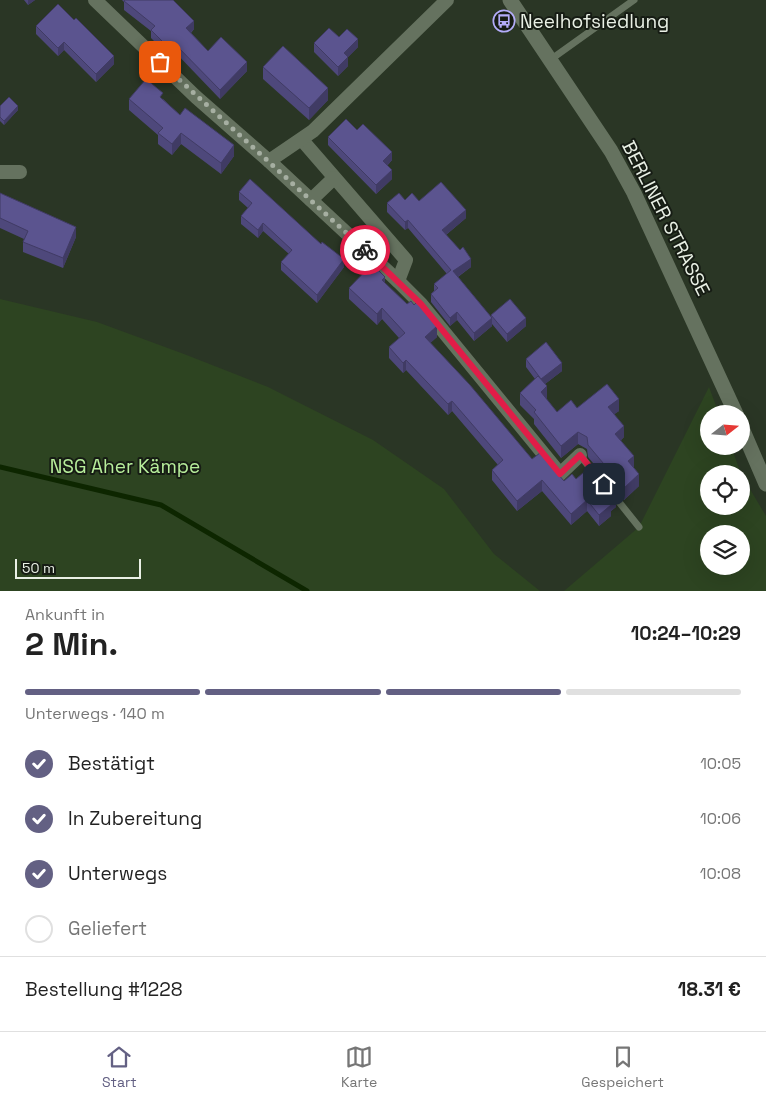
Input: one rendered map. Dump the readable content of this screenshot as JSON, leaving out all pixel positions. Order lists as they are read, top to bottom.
{
  "streets": {
    "main road": ["BERLINER STRASSE"]
  },
  "parks": ["NSG Aher Kämpe"],
  "places": {
    "bus stop": ["Neelhofsiedlung"]
  },
  "scale_bar": "50 m",
  "north": "right",
  "page": {
    "scale": "50 m",
    "heading": ["2 Min.", "Ankunft in", "10:24–10:29"],
    "panel": ["Bestellung #1228", "18.31 €"],
    "bar": "Unterwegs · 140 m",
    "list": [
      ["Bestätigt", "10:05"],
      ["In Zubereitung", "10:06"],
      ["Unterwegs", "10:08"],
      "Geliefert"
    ],
    "tabs": ["Start", "Karte", "Gespeichert"]
  }
}
